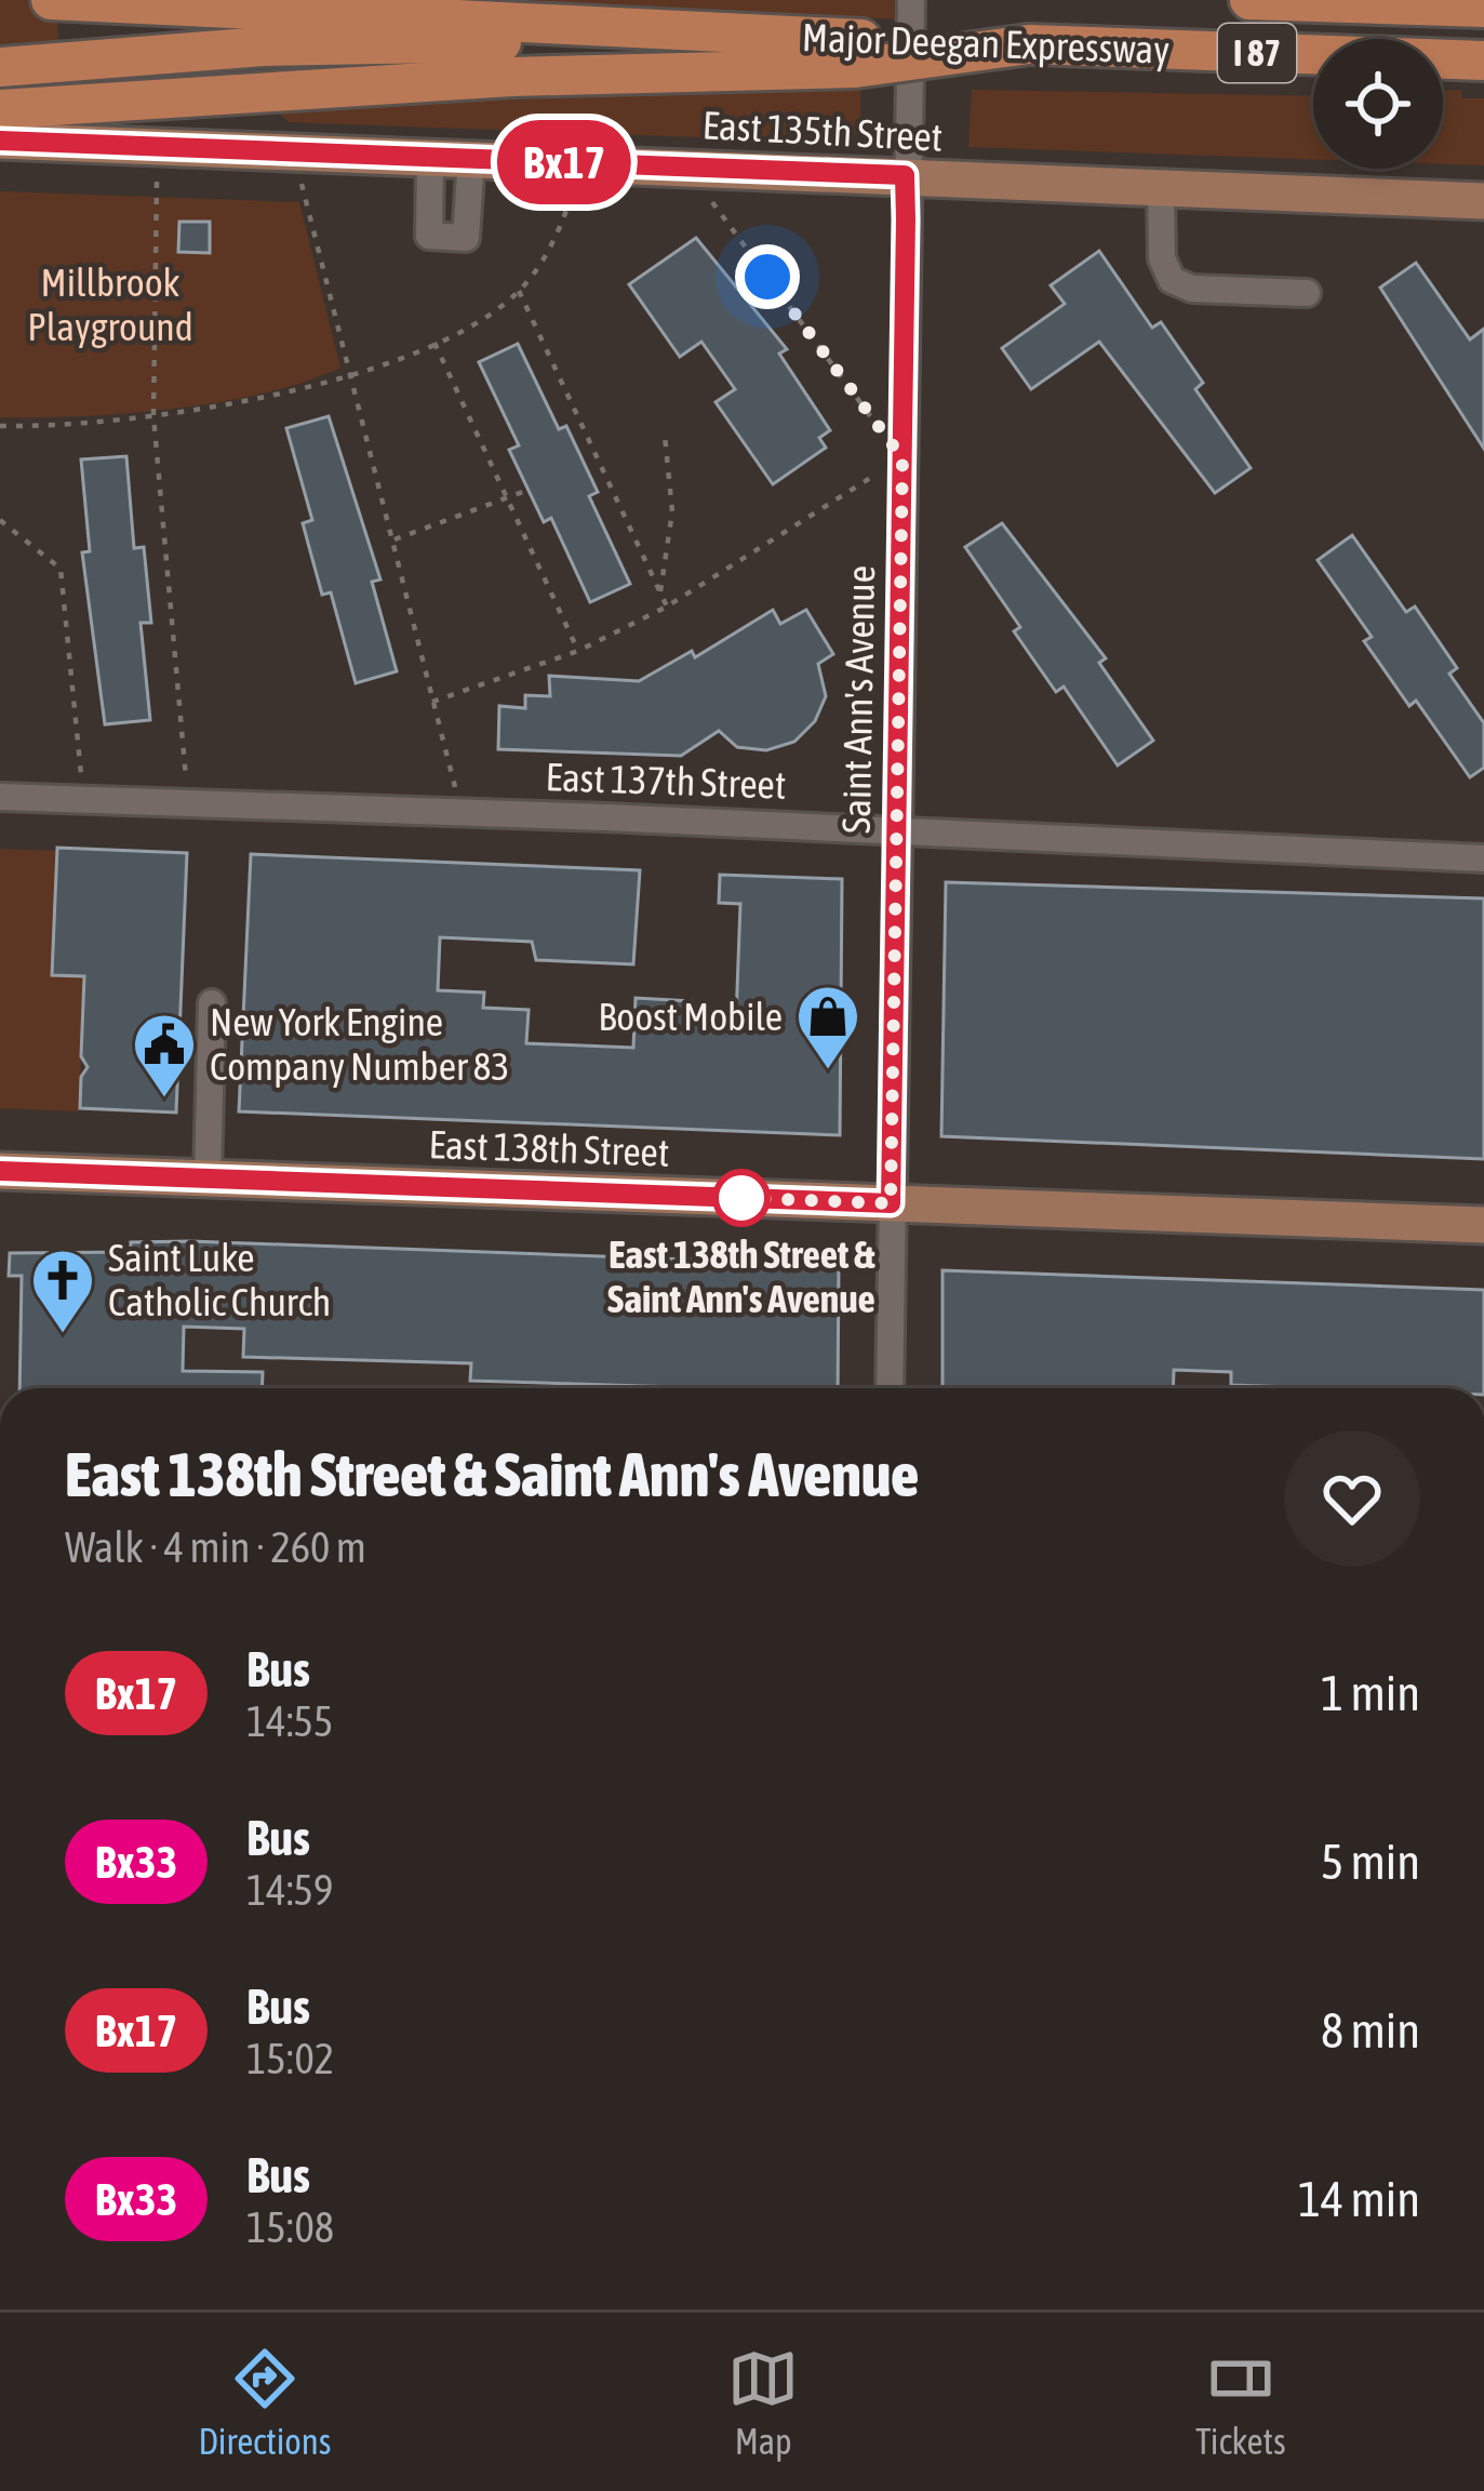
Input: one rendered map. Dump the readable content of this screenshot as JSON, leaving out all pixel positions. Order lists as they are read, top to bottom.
{
  "streets": {
    "highway": ["Major Deegan Expressway", "I 87"],
    "main road": ["East 135th Street", "East 138th Street"],
    "street": ["Saint Ann's Avenue", "East 137th Street"]
  },
  "crossings": [
    ["East 135th Street", "Saint Ann's Avenue"],
    ["Saint Ann's Avenue", "East 137th Street"],
    ["Saint Ann's Avenue", "East 138th Street"]
  ],
  "parks": ["Millbrook Playground"],
  "places": {
    "shop": ["Boost Mobile"],
    "public building": ["New York Engine Company Number 83"],
    "other": ["East 138th Street & Saint Ann's Avenue"],
    "church": ["Saint Luke Catholic Church"]
  },
  "lines": ["bus line Bx17"],
  "page": {
    "on_map": "Bx17",
    "heading": ["East 138th Street & Saint Ann's Avenue", "Walk · 4 min · 260 m"],
    "list": [
      {
        "mark": "Bx17",
        "name": "Bus",
        "note": "14:55",
        "value": "1 min"
      },
      {
        "mark": "Bx33",
        "name": "Bus",
        "note": "14:59",
        "value": "5 min"
      },
      {
        "mark": "Bx17",
        "name": "Bus",
        "note": "15:02",
        "value": "8 min"
      },
      {
        "mark": "Bx33",
        "name": "Bus",
        "note": "15:08",
        "value": "14 min"
      }
    ],
    "tabs": ["Directions", "Map", "Tickets"]
  }
}
